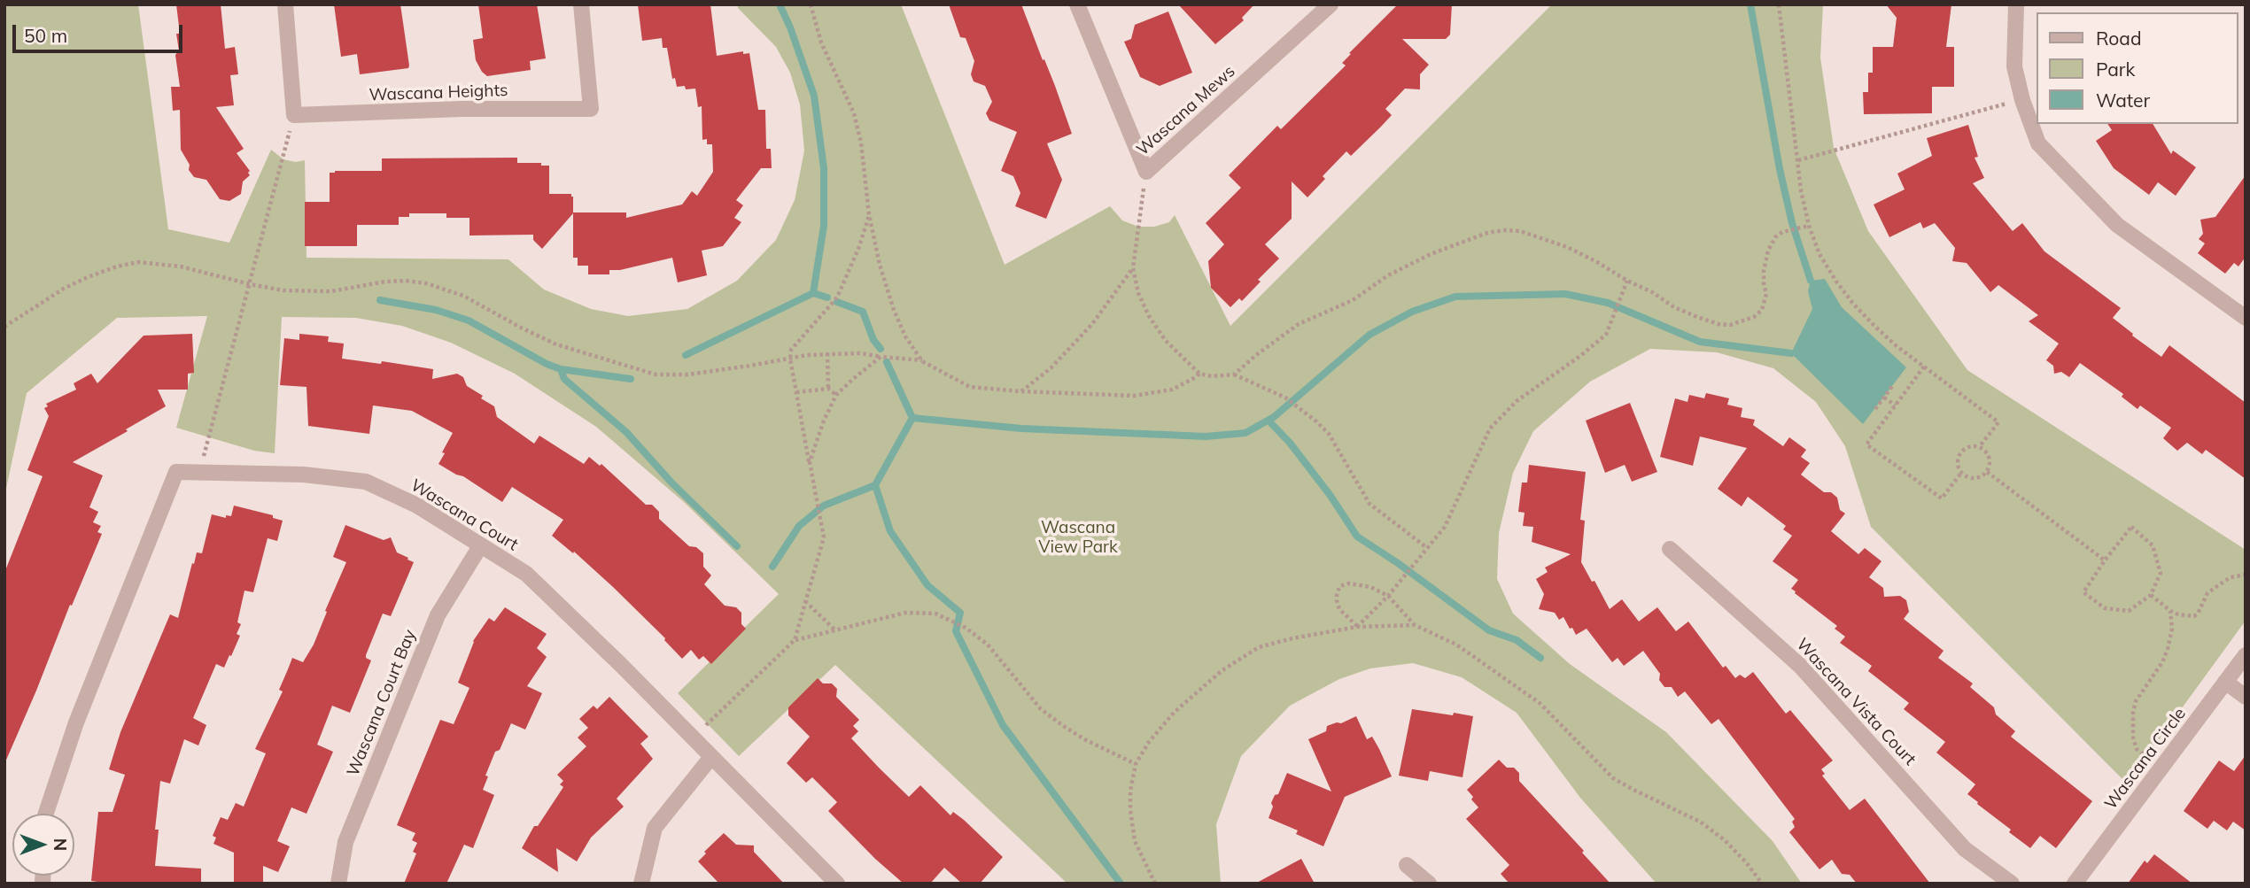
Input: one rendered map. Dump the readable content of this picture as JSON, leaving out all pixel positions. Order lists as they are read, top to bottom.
{
  "streets": {
    "street": [
      "Wascana Heights",
      "Wascana Mews",
      "Wascana Court",
      "Wascana Vista Court",
      "Wascana Court Bay",
      "Wascana Circle"
    ]
  },
  "crossings": [
    ["Wascana Court", "Wascana Court Bay"]
  ],
  "parks": ["Wascana View Park"],
  "legend": ["Road", "Park", "Water"],
  "scale_bar": "50 m",
  "north": "right"
}
